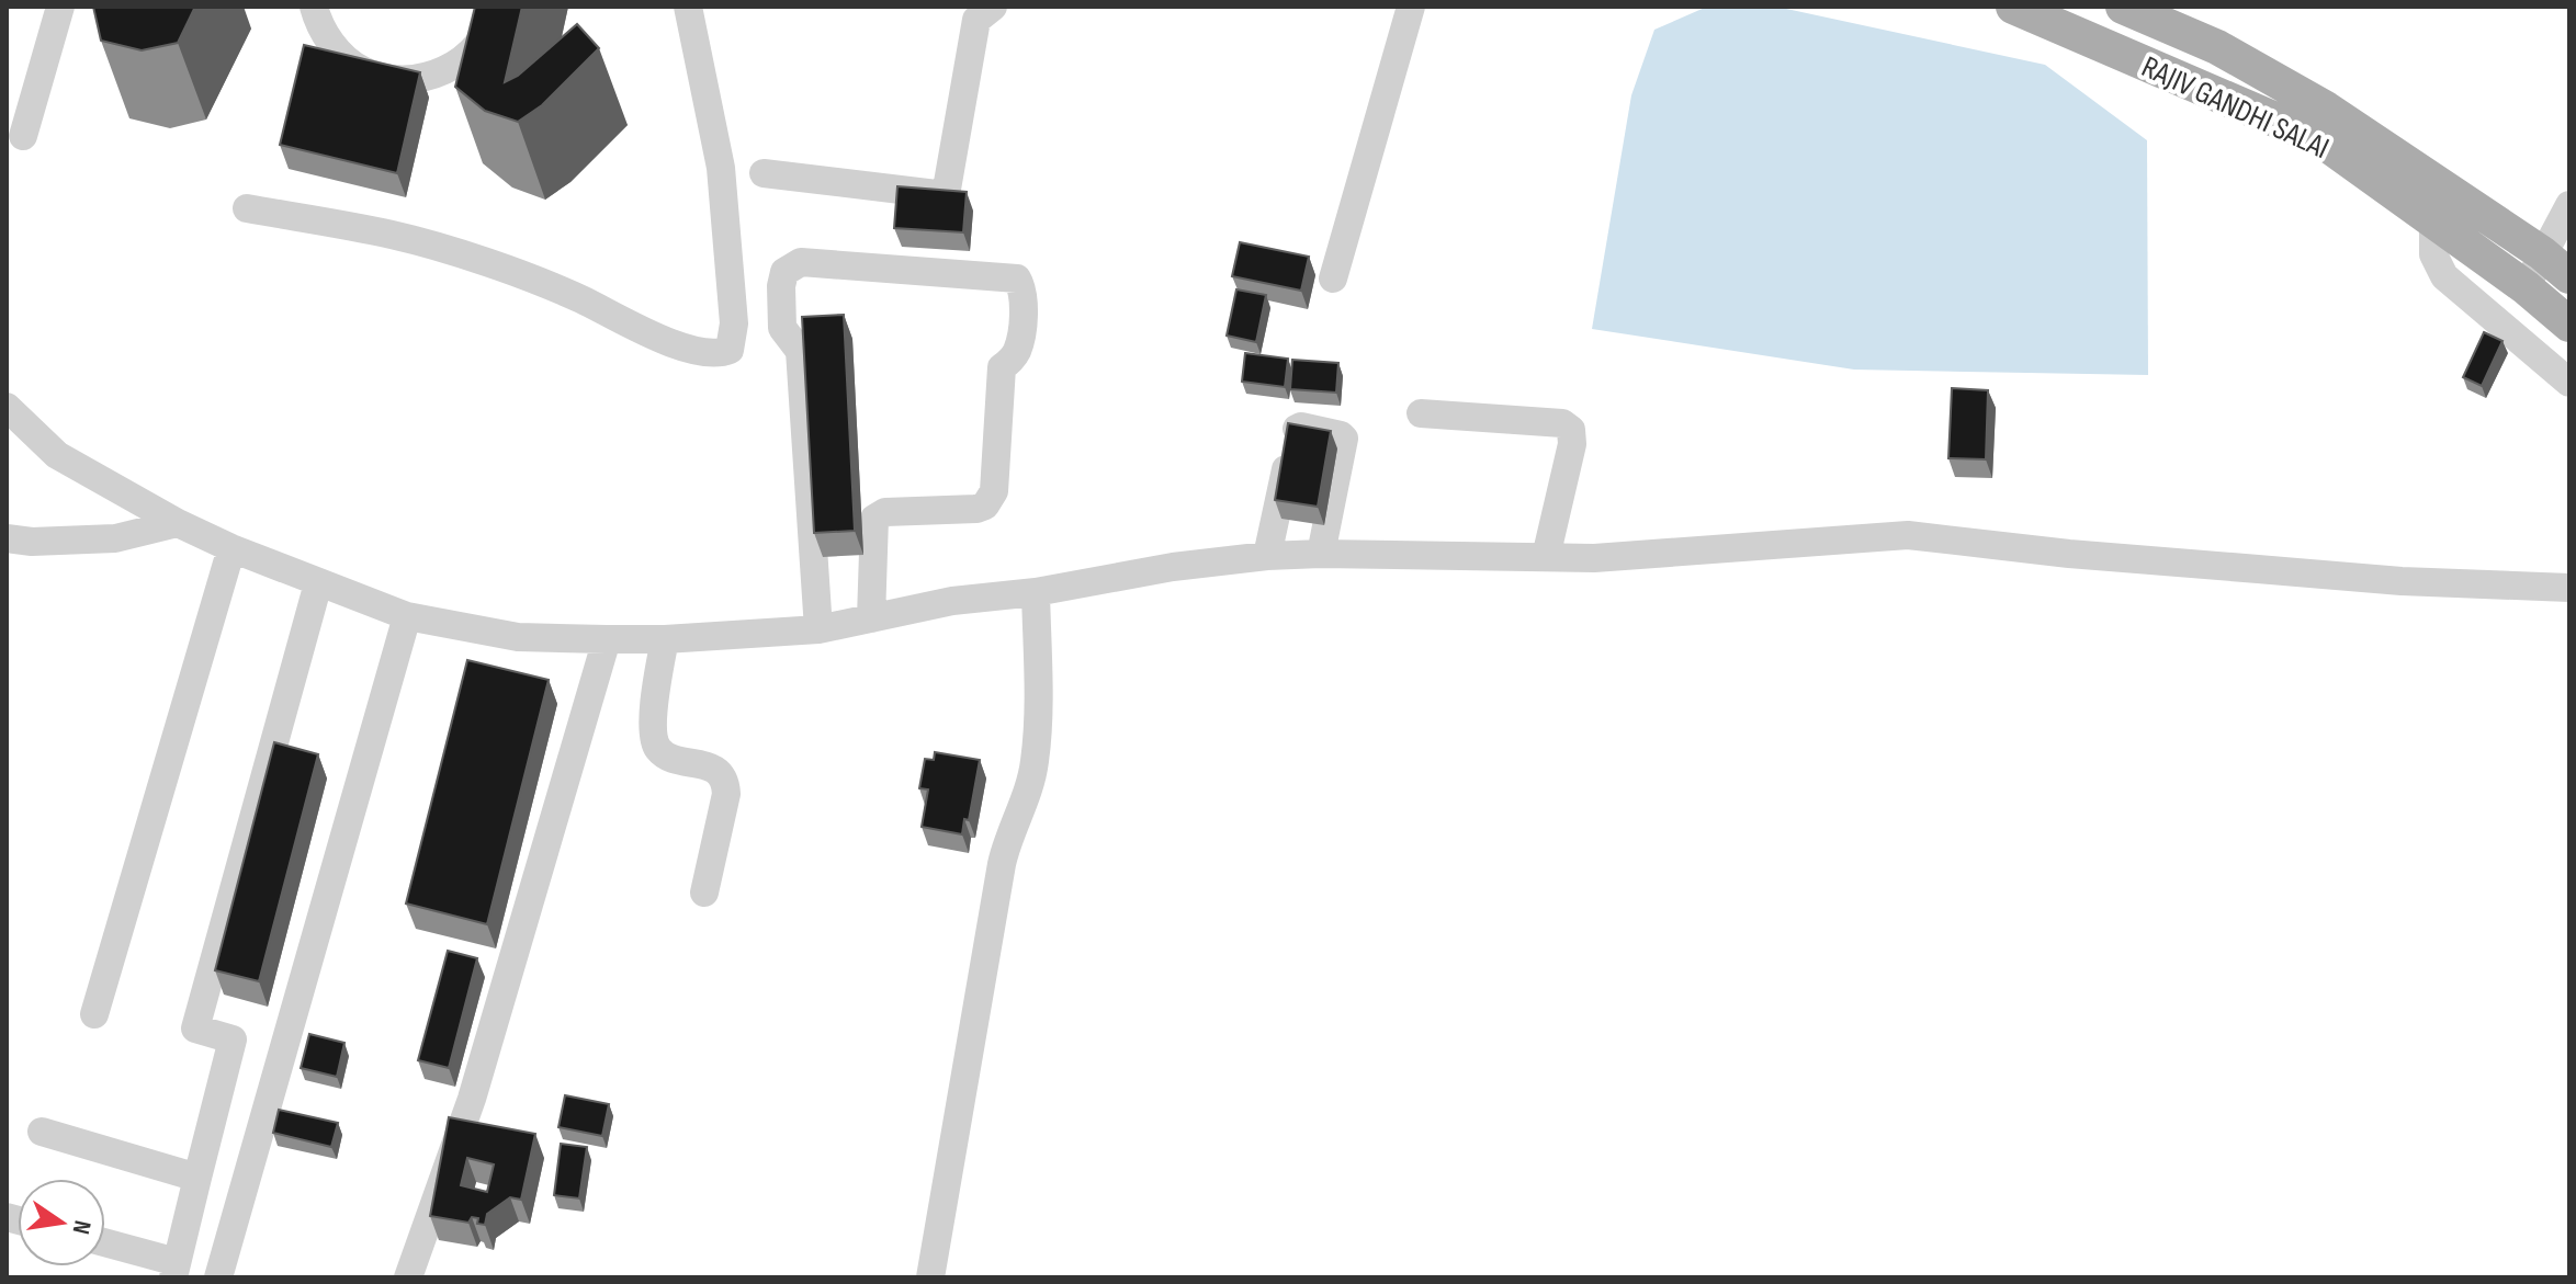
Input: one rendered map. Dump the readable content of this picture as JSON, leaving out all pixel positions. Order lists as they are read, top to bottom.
{
  "streets": {
    "main road": ["RAJIV GANDHI SALAI"]
  },
  "north": "right"
}
